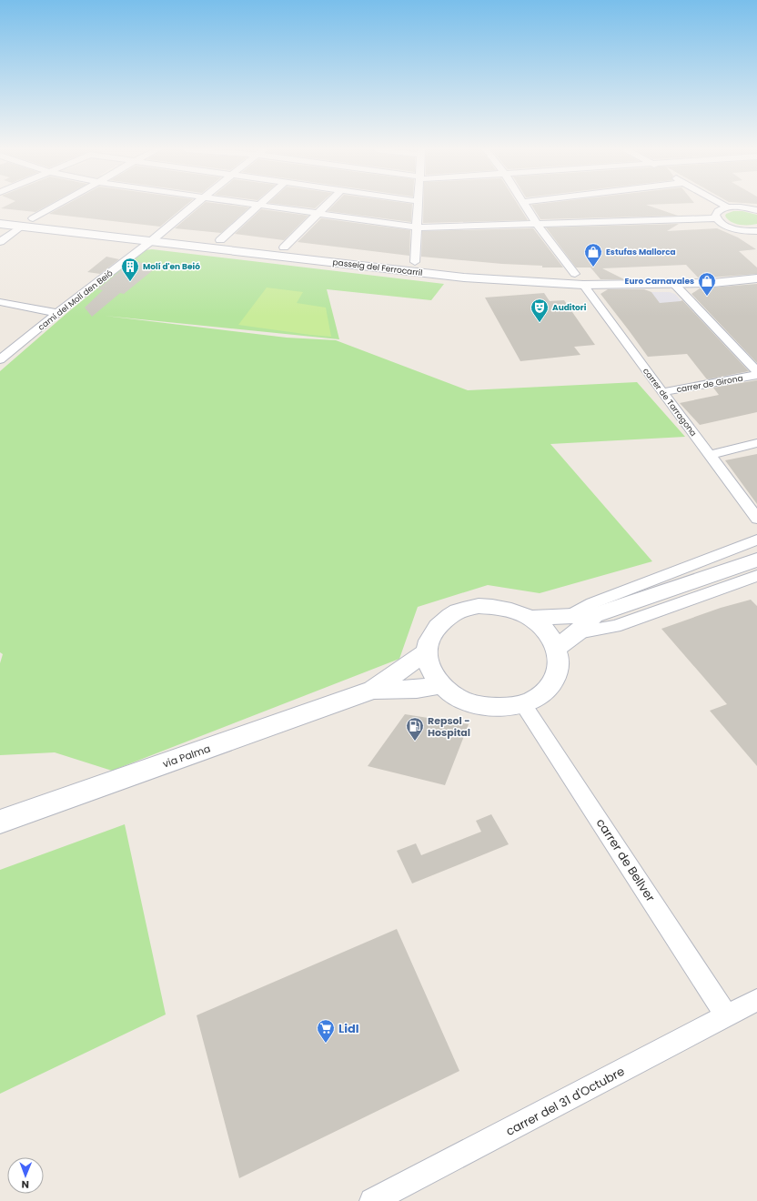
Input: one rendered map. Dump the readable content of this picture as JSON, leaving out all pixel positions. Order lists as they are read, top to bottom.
{
  "streets": {
    "main road": ["passeig del Ferrocarril", "via Palma"],
    "street": [
      "camí del Molí den Beió",
      "carrer de Girona",
      "carrer de Tarragona",
      "carrer de Bellver",
      "carrer del 31 d'Octubre"
    ]
  },
  "crossings": [
    ["passeig del Ferrocarril", "camí del Molí den Beió"],
    ["passeig del Ferrocarril", "carrer de Tarragona"],
    ["carrer de Girona", "carrer de Tarragona"],
    ["carrer de Bellver", "carrer del 31 d'Octubre"]
  ],
  "places": {
    "shop": ["Estufas Mallorca", "Euro Carnavales"],
    "building": ["Molí d'en Beió"],
    "theatre": ["Auditori"],
    "fuel station": ["Repsol - Hospital"],
    "supermarket": ["Lidl"]
  },
  "north": "bottom"
}
